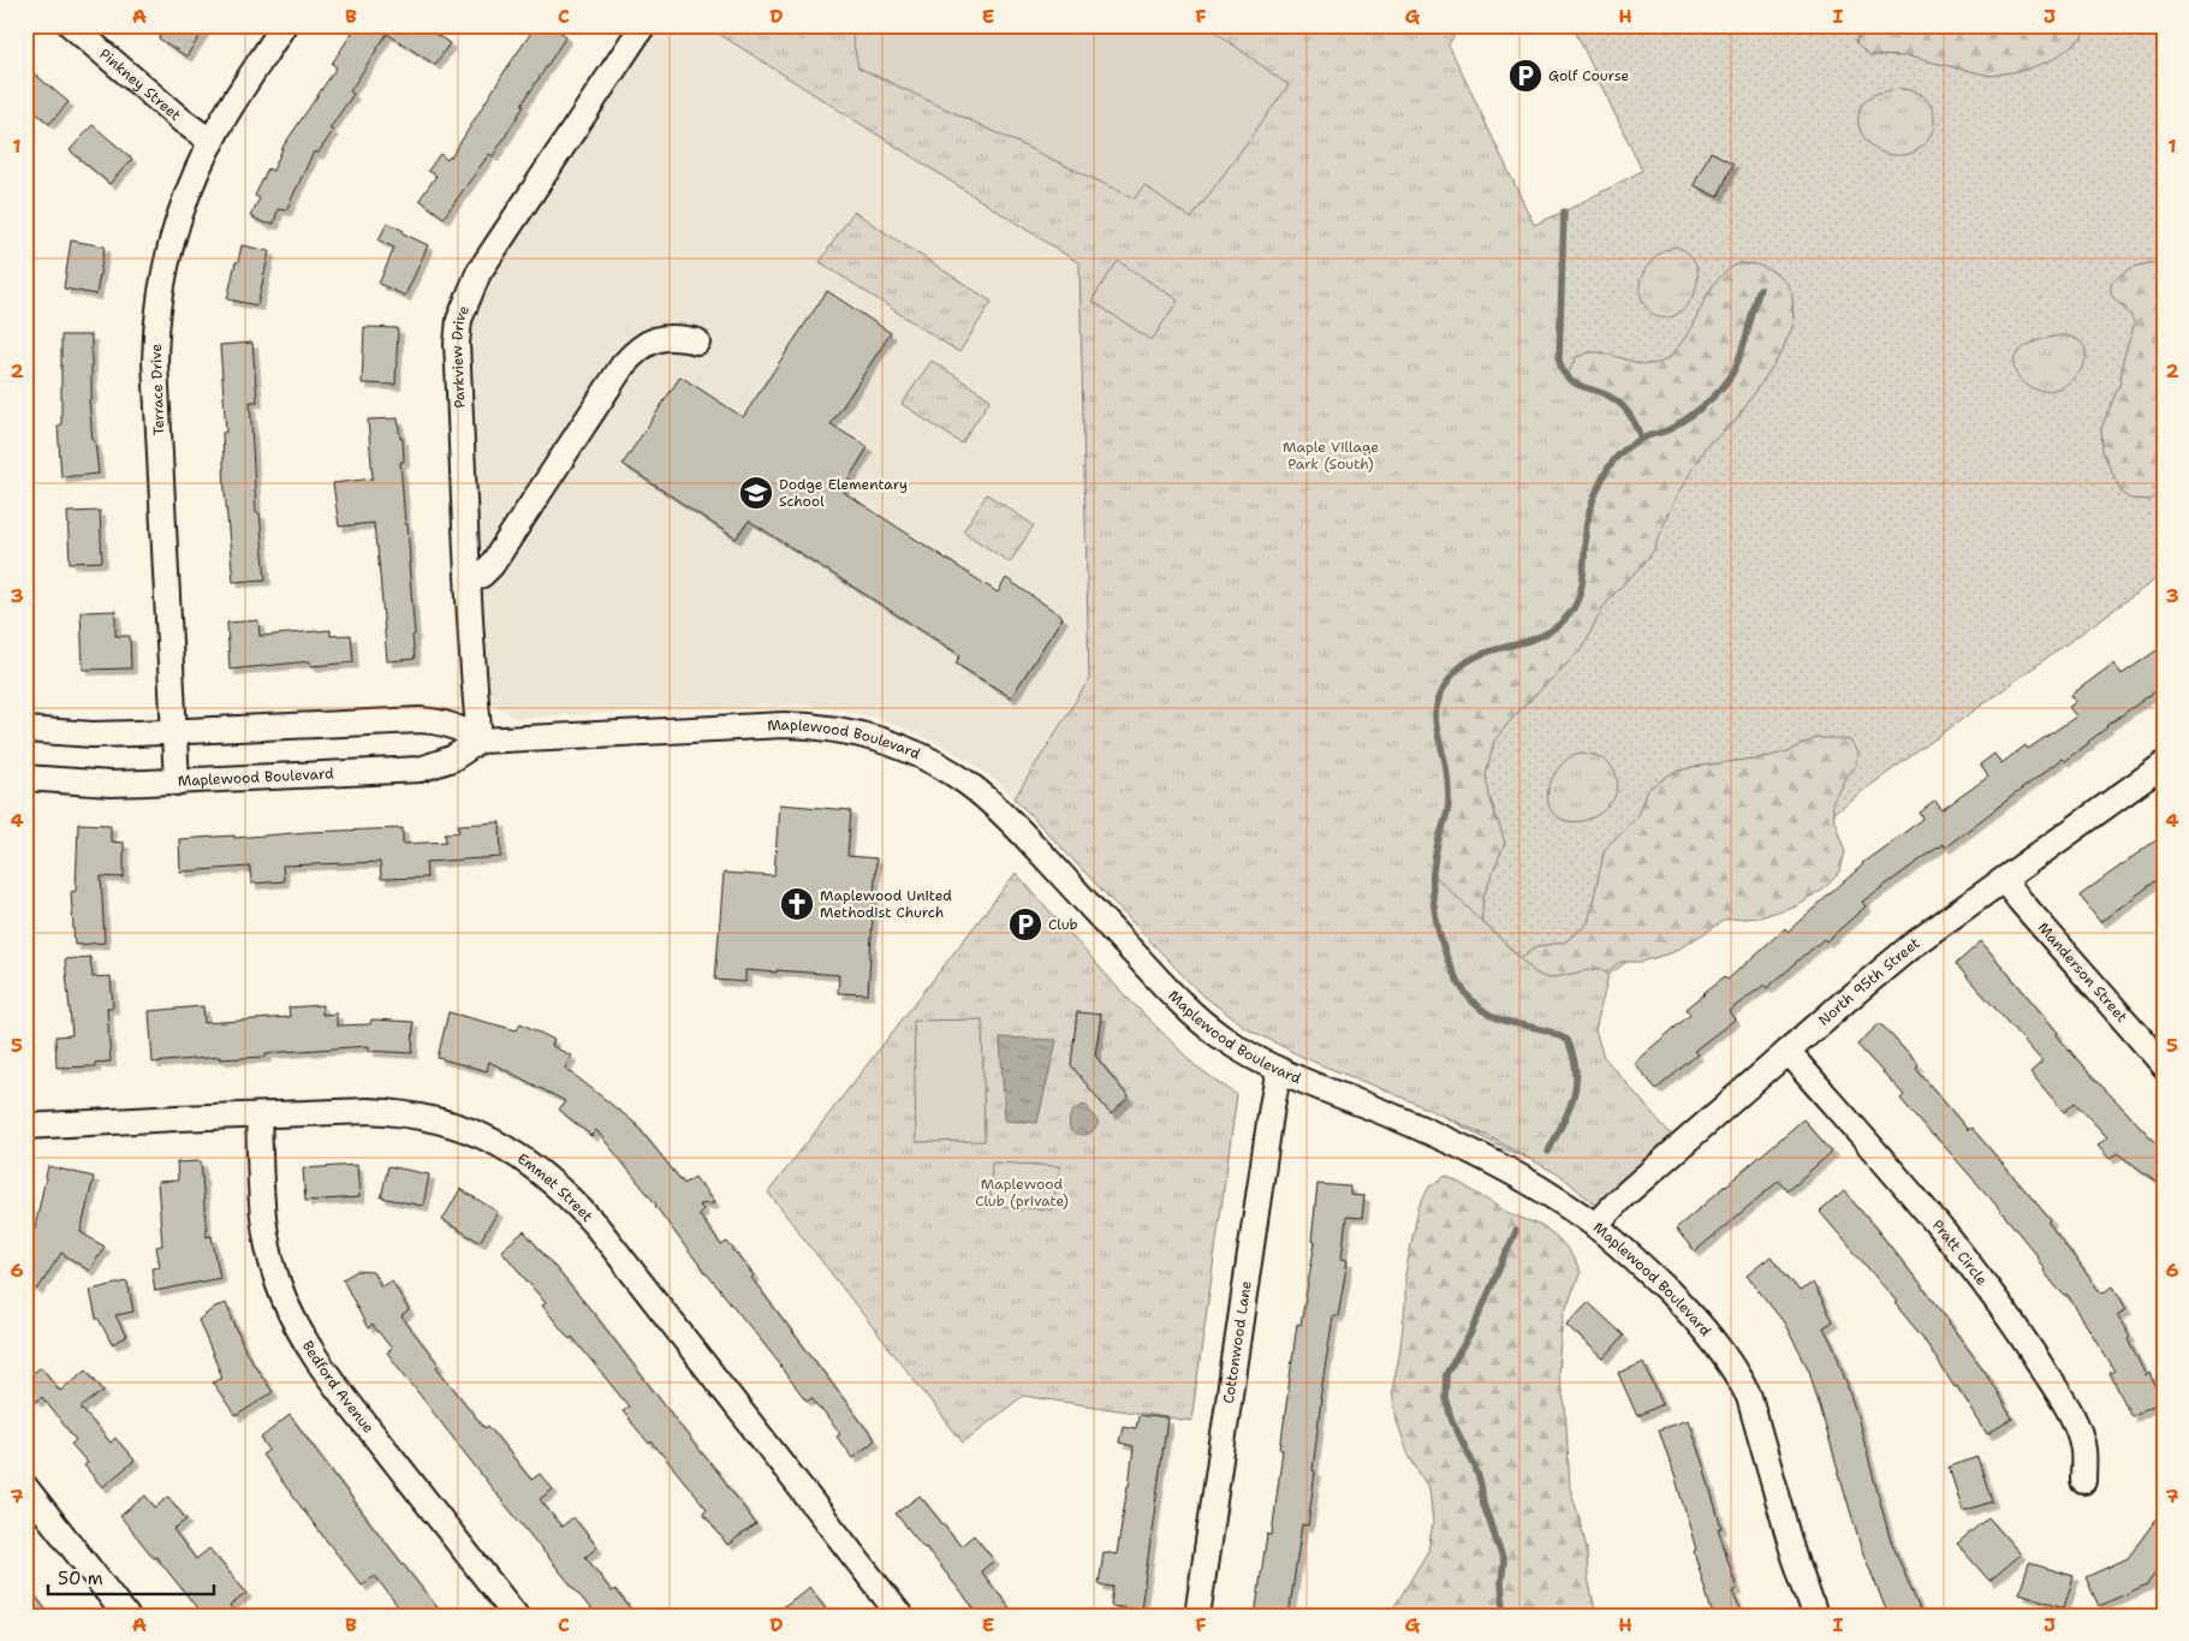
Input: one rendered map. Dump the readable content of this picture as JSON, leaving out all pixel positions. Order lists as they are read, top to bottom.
{
  "streets": {
    "street": [
      "Pinkney Street",
      "Parkview Drive",
      "Terrace Drive",
      "Maplewood Boulevard",
      "Manderson Street",
      "North 95th Street",
      "Emmet Street",
      "Pratt Circle",
      "Cottonwood Lane",
      "Bedford Avenue"
    ]
  },
  "crossings": [
    ["Pinkney Street", "Terrace Drive"],
    ["Parkview Drive", "Maplewood Boulevard"],
    ["Terrace Drive", "Maplewood Boulevard"],
    ["Maplewood Boulevard", "North 95th Street"],
    ["Maplewood Boulevard", "Cottonwood Lane"],
    ["Manderson Street", "North 95th Street"],
    ["North 95th Street", "Pratt Circle"],
    ["Emmet Street", "Bedford Avenue"]
  ],
  "parks": ["Maple Village Park (South)", "Maplewood Club (private)"],
  "places": {
    "parking": ["Golf Course", "Club"],
    "school or university": ["Dodge Elementary School"],
    "church": ["Maplewood United Methodist Church"]
  },
  "scale_bar": "50 m",
  "grid": {
    "columns": [
      "A",
      "B",
      "C",
      "D",
      "E",
      "F",
      "G",
      "H",
      "I",
      "J"
    ],
    "rows": [
      "1",
      "2",
      "3",
      "4",
      "5",
      "6",
      "7"
    ]
  }
}
